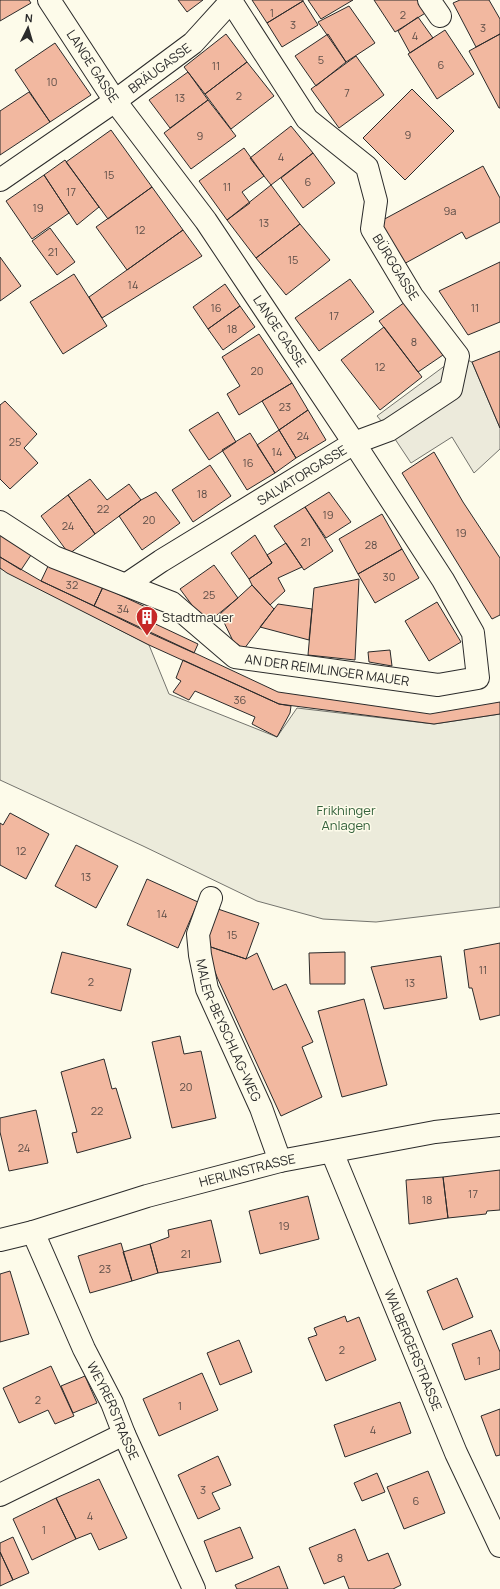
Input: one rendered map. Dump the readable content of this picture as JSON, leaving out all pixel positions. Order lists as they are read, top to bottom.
{
  "streets": {
    "street": [
      "LANGE GASSE",
      "BRÄUGASSE",
      "BÜRGGASSE",
      "SALVATORGASSE",
      "AN DER REIMLINGER MAUER",
      "MALER-BEYSCHLAG-WEG",
      "HERLINSTRASSE",
      "WALBERGERSTRASSE",
      "WEYRERSTRASSE"
    ]
  },
  "crossings": [
    ["LANGE GASSE", "BRÄUGASSE"],
    ["LANGE GASSE", "SALVATORGASSE"],
    ["LANGE GASSE", "AN DER REIMLINGER MAUER"],
    ["BRÄUGASSE", "BÜRGGASSE"],
    ["BÜRGGASSE", "SALVATORGASSE"],
    ["SALVATORGASSE", "AN DER REIMLINGER MAUER"],
    ["MALER-BEYSCHLAG-WEG", "HERLINSTRASSE"],
    ["HERLINSTRASSE", "WALBERGERSTRASSE"],
    ["HERLINSTRASSE", "WEYRERSTRASSE"]
  ],
  "parks": ["Frikhinger Anlagen"],
  "places": {
    "building": ["Stadtmauer"]
  },
  "house_numbers": [
    "1",
    "2",
    "3",
    "3",
    "4",
    "5",
    "6",
    "11",
    "10",
    "7",
    "2",
    "13",
    "9",
    "9",
    "4",
    "15",
    "6",
    "11",
    "17",
    "19",
    "9a",
    "13",
    "12",
    "21",
    "15",
    "14",
    "16",
    "11",
    "17",
    "18",
    "8",
    "12",
    "20",
    "23",
    "24",
    "25",
    "14",
    "16",
    "18",
    "22",
    "19",
    "20",
    "24",
    "19",
    "21",
    "28",
    "30",
    "32",
    "25",
    "34",
    "36",
    "12",
    "13",
    "14",
    "15",
    "11",
    "2",
    "13",
    "20",
    "22",
    "24",
    "17",
    "18",
    "19",
    "21",
    "23",
    "2",
    "1",
    "2",
    "1",
    "4",
    "3",
    "6",
    "4",
    "1",
    "8"
  ],
  "north": "top"
}
